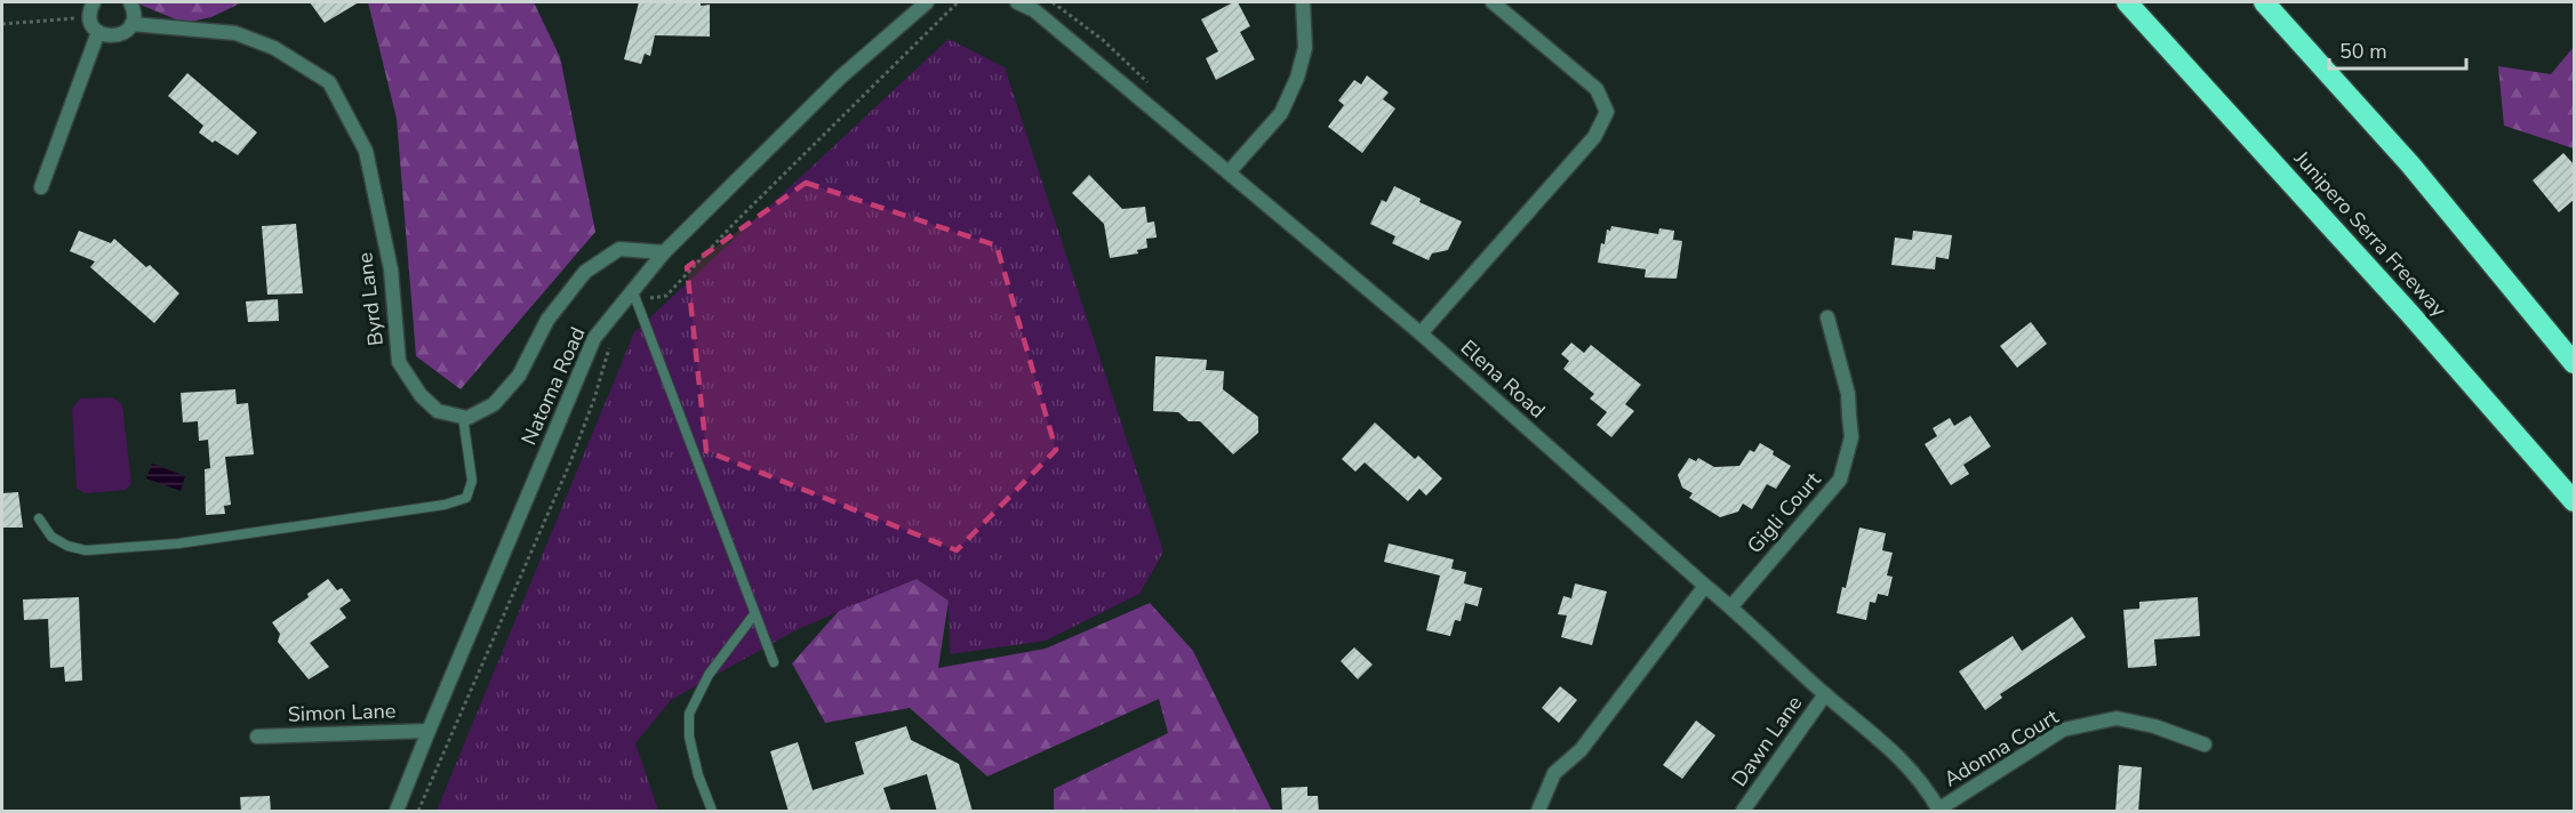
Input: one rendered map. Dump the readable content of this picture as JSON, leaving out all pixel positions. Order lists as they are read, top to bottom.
{
  "streets": {
    "highway": ["Junipero Serra Freeway"],
    "street": [
      "Byrd Lane",
      "Elena Road",
      "Natoma Road",
      "Gigli Court",
      "Simon Lane",
      "Dawn Lane",
      "Adonna Court"
    ]
  },
  "crossings": [
    ["Elena Road", "Gigli Court"],
    ["Elena Road", "Dawn Lane"],
    ["Elena Road", "Adonna Court"],
    ["Natoma Road", "Simon Lane"]
  ],
  "scale_bar": "50 m"
}
